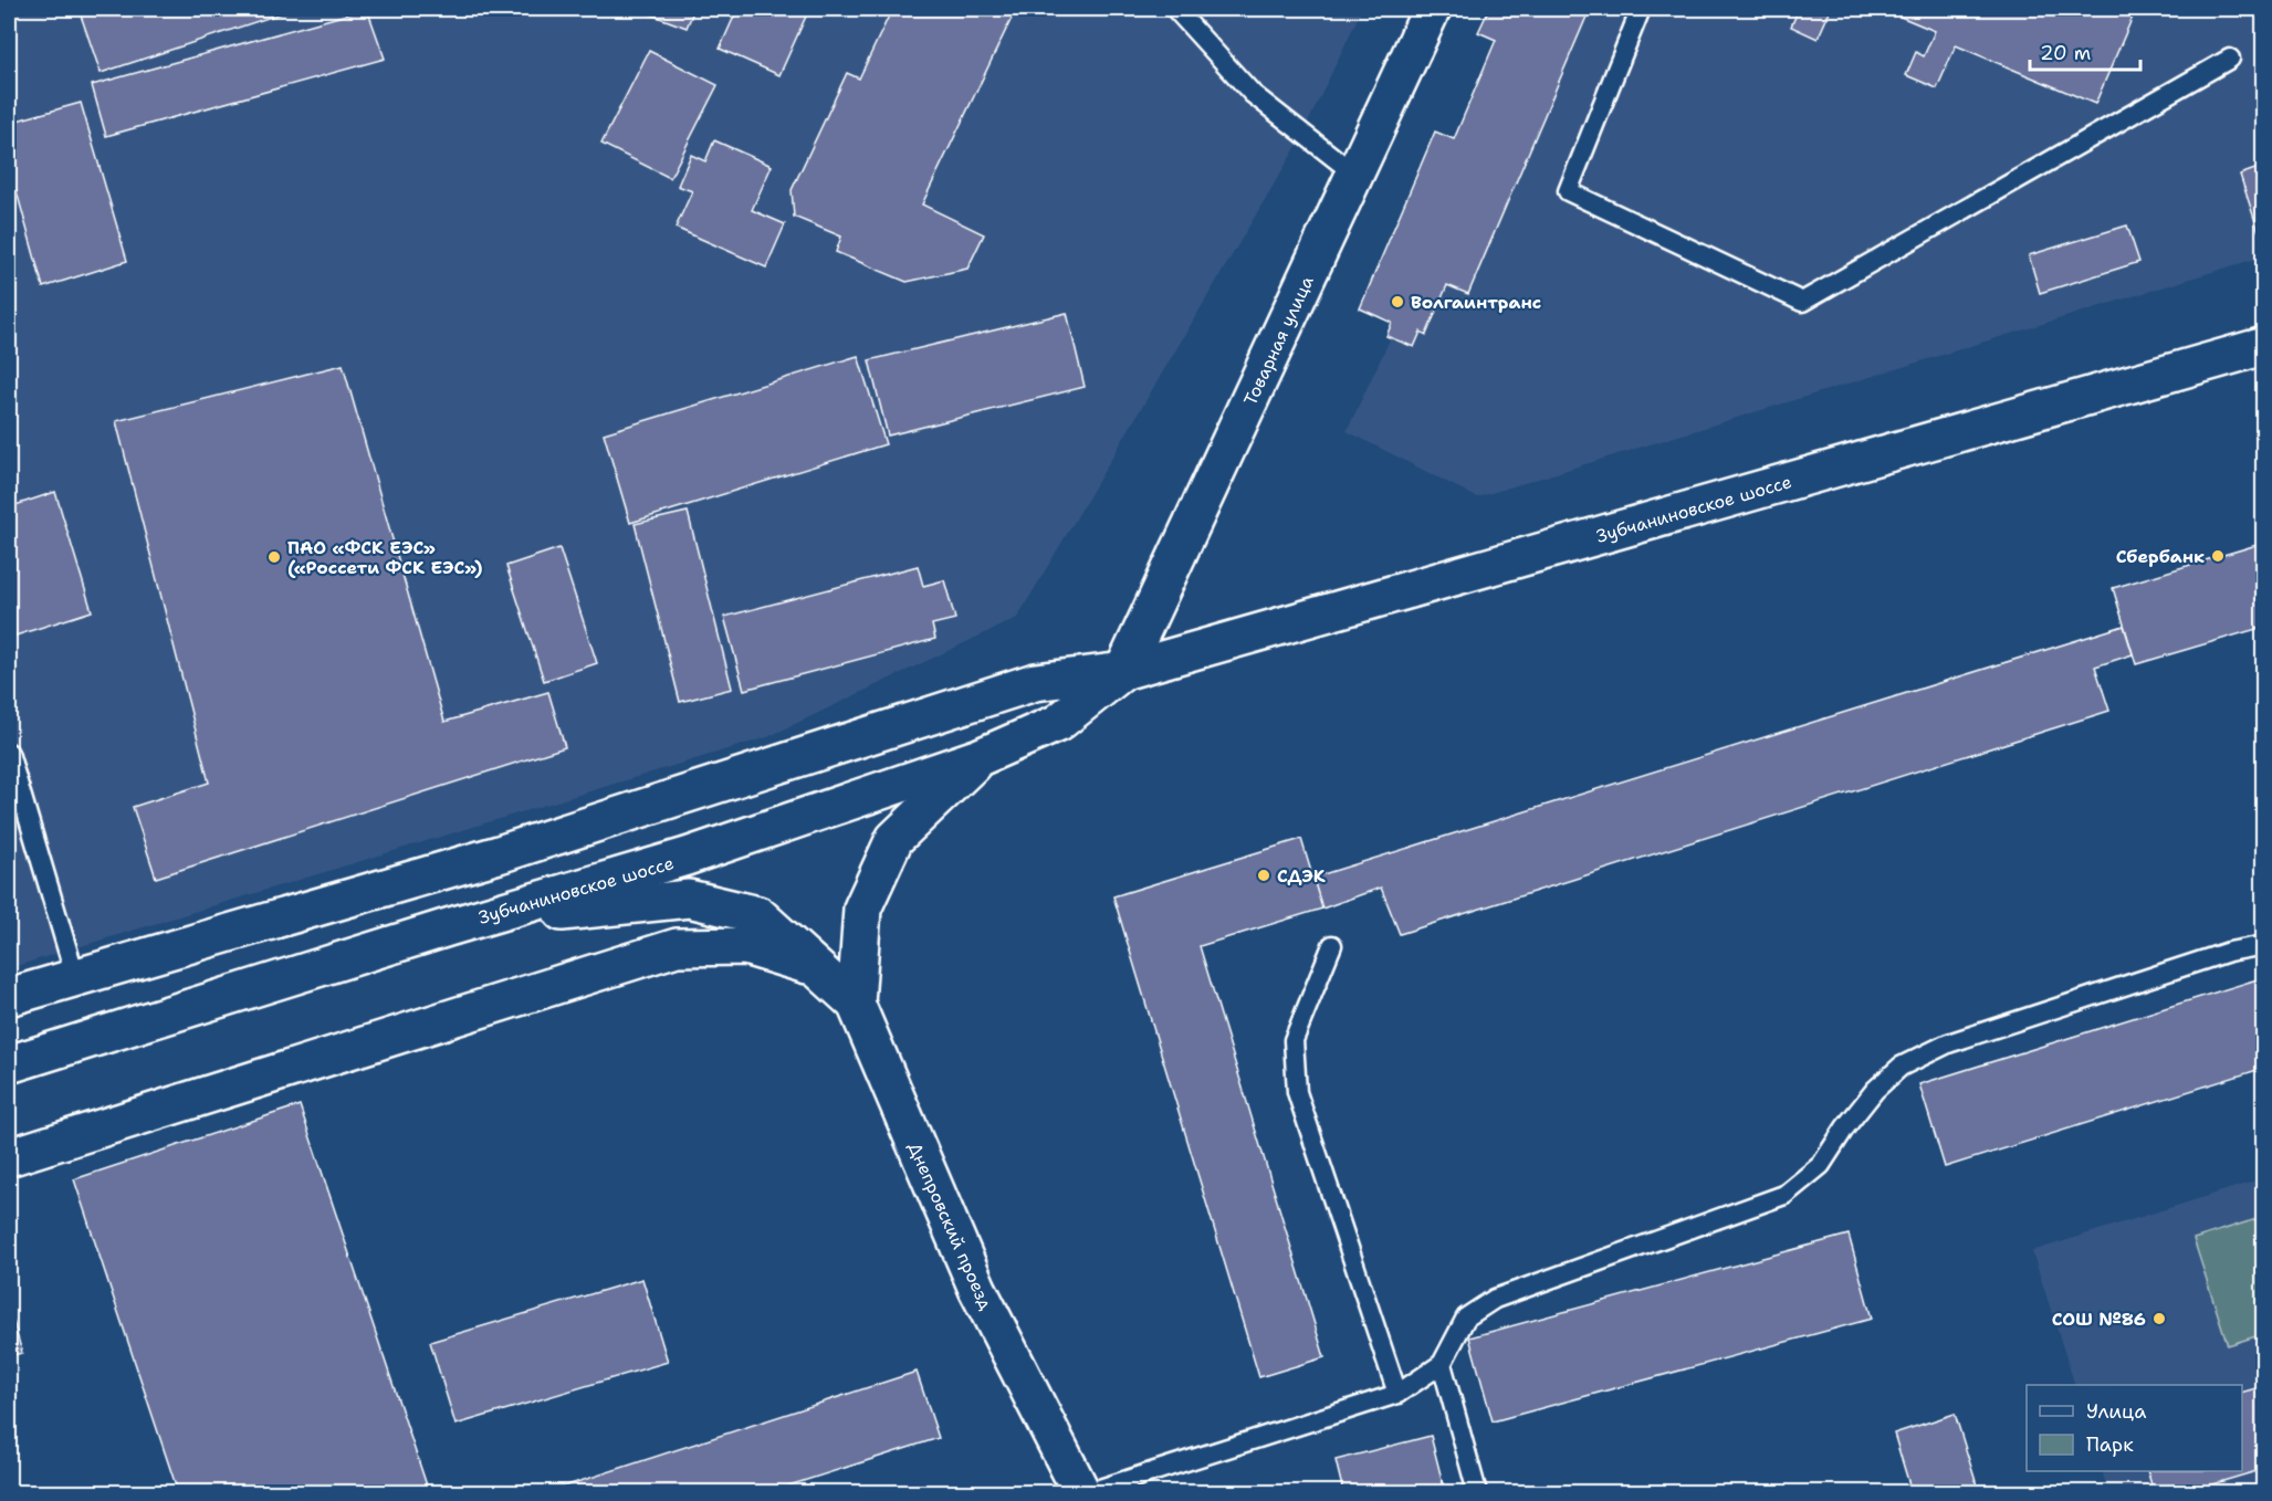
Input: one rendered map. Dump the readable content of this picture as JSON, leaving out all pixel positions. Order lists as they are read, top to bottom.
{
  "streets": {
    "main road": ["Товарная улица", "Зубчаниновское шоссе", "Днепровский проезд"]
  },
  "crossings": [
    ["Товарная улица", "Зубчаниновское шоссе"],
    ["Зубчаниновское шоссе", "Днепровский проезд"]
  ],
  "places": [
    "Волгаинтранс",
    "Сбербанк",
    "ПАО «ФСК ЕЭС» («Россети ФСК ЕЭС»)",
    "СДЭК",
    "СОШ №86"
  ],
  "legend": ["Улица", "Парк"],
  "scale_bar": "20 m"
}
